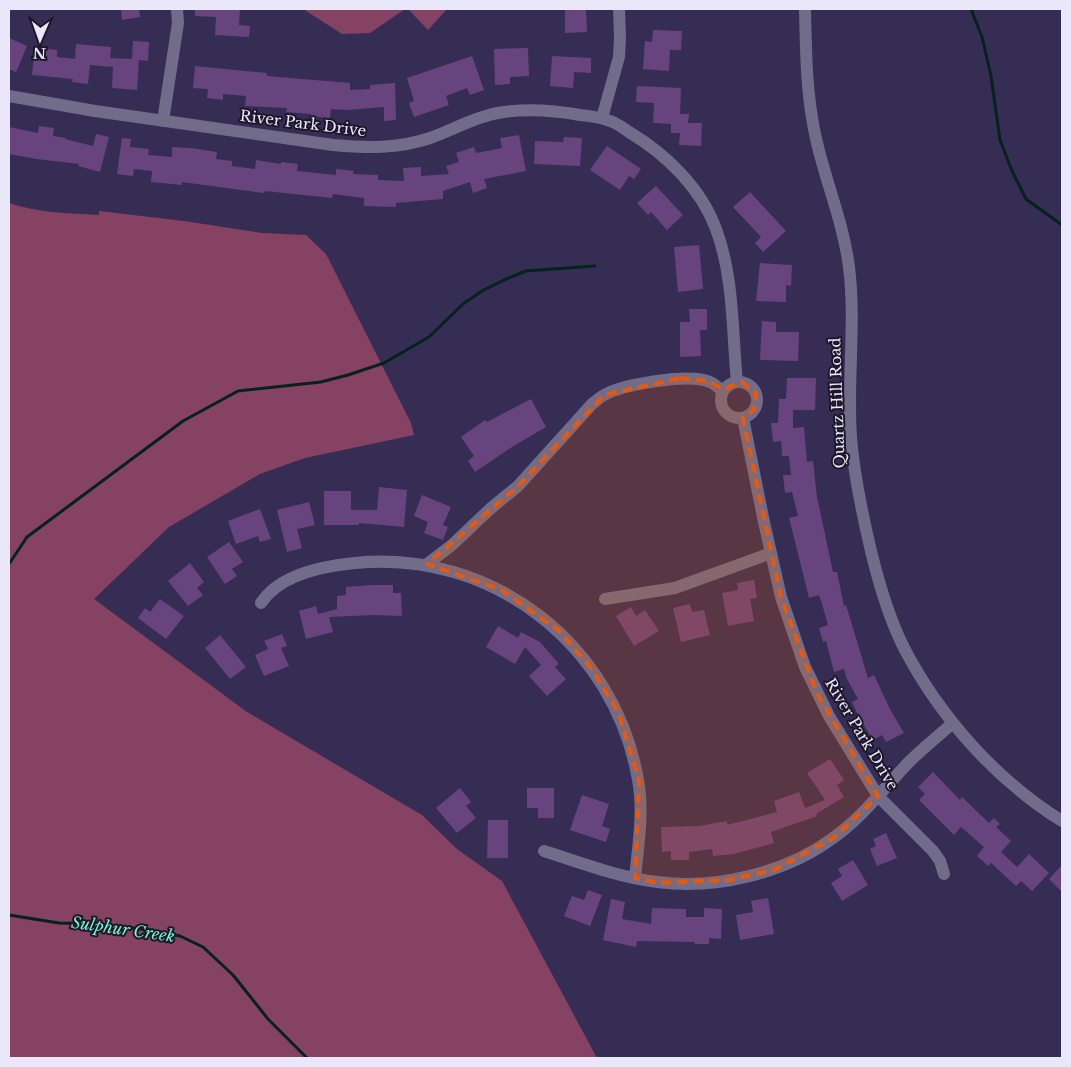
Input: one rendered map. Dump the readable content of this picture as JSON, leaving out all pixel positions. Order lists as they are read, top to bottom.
{
  "streets": {
    "street": ["River Park Drive", "Quartz Hill Road"]
  },
  "water": ["Sulphur Creek"],
  "north": "bottom"
}
